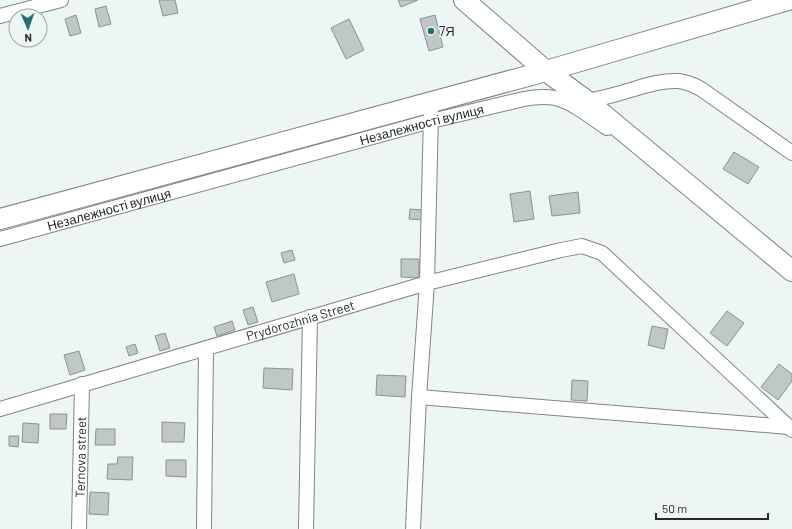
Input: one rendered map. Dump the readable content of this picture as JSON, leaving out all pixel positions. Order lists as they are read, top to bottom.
{
  "streets": {
    "street": ["Незалежності вулиця", "Prydorozhnia Street", "Ternova street"]
  },
  "crossings": [
    ["Prydorozhnia Street", "Ternova street"]
  ],
  "places": ["7Я"],
  "scale_bar": "50 m",
  "north": "bottom"
}
